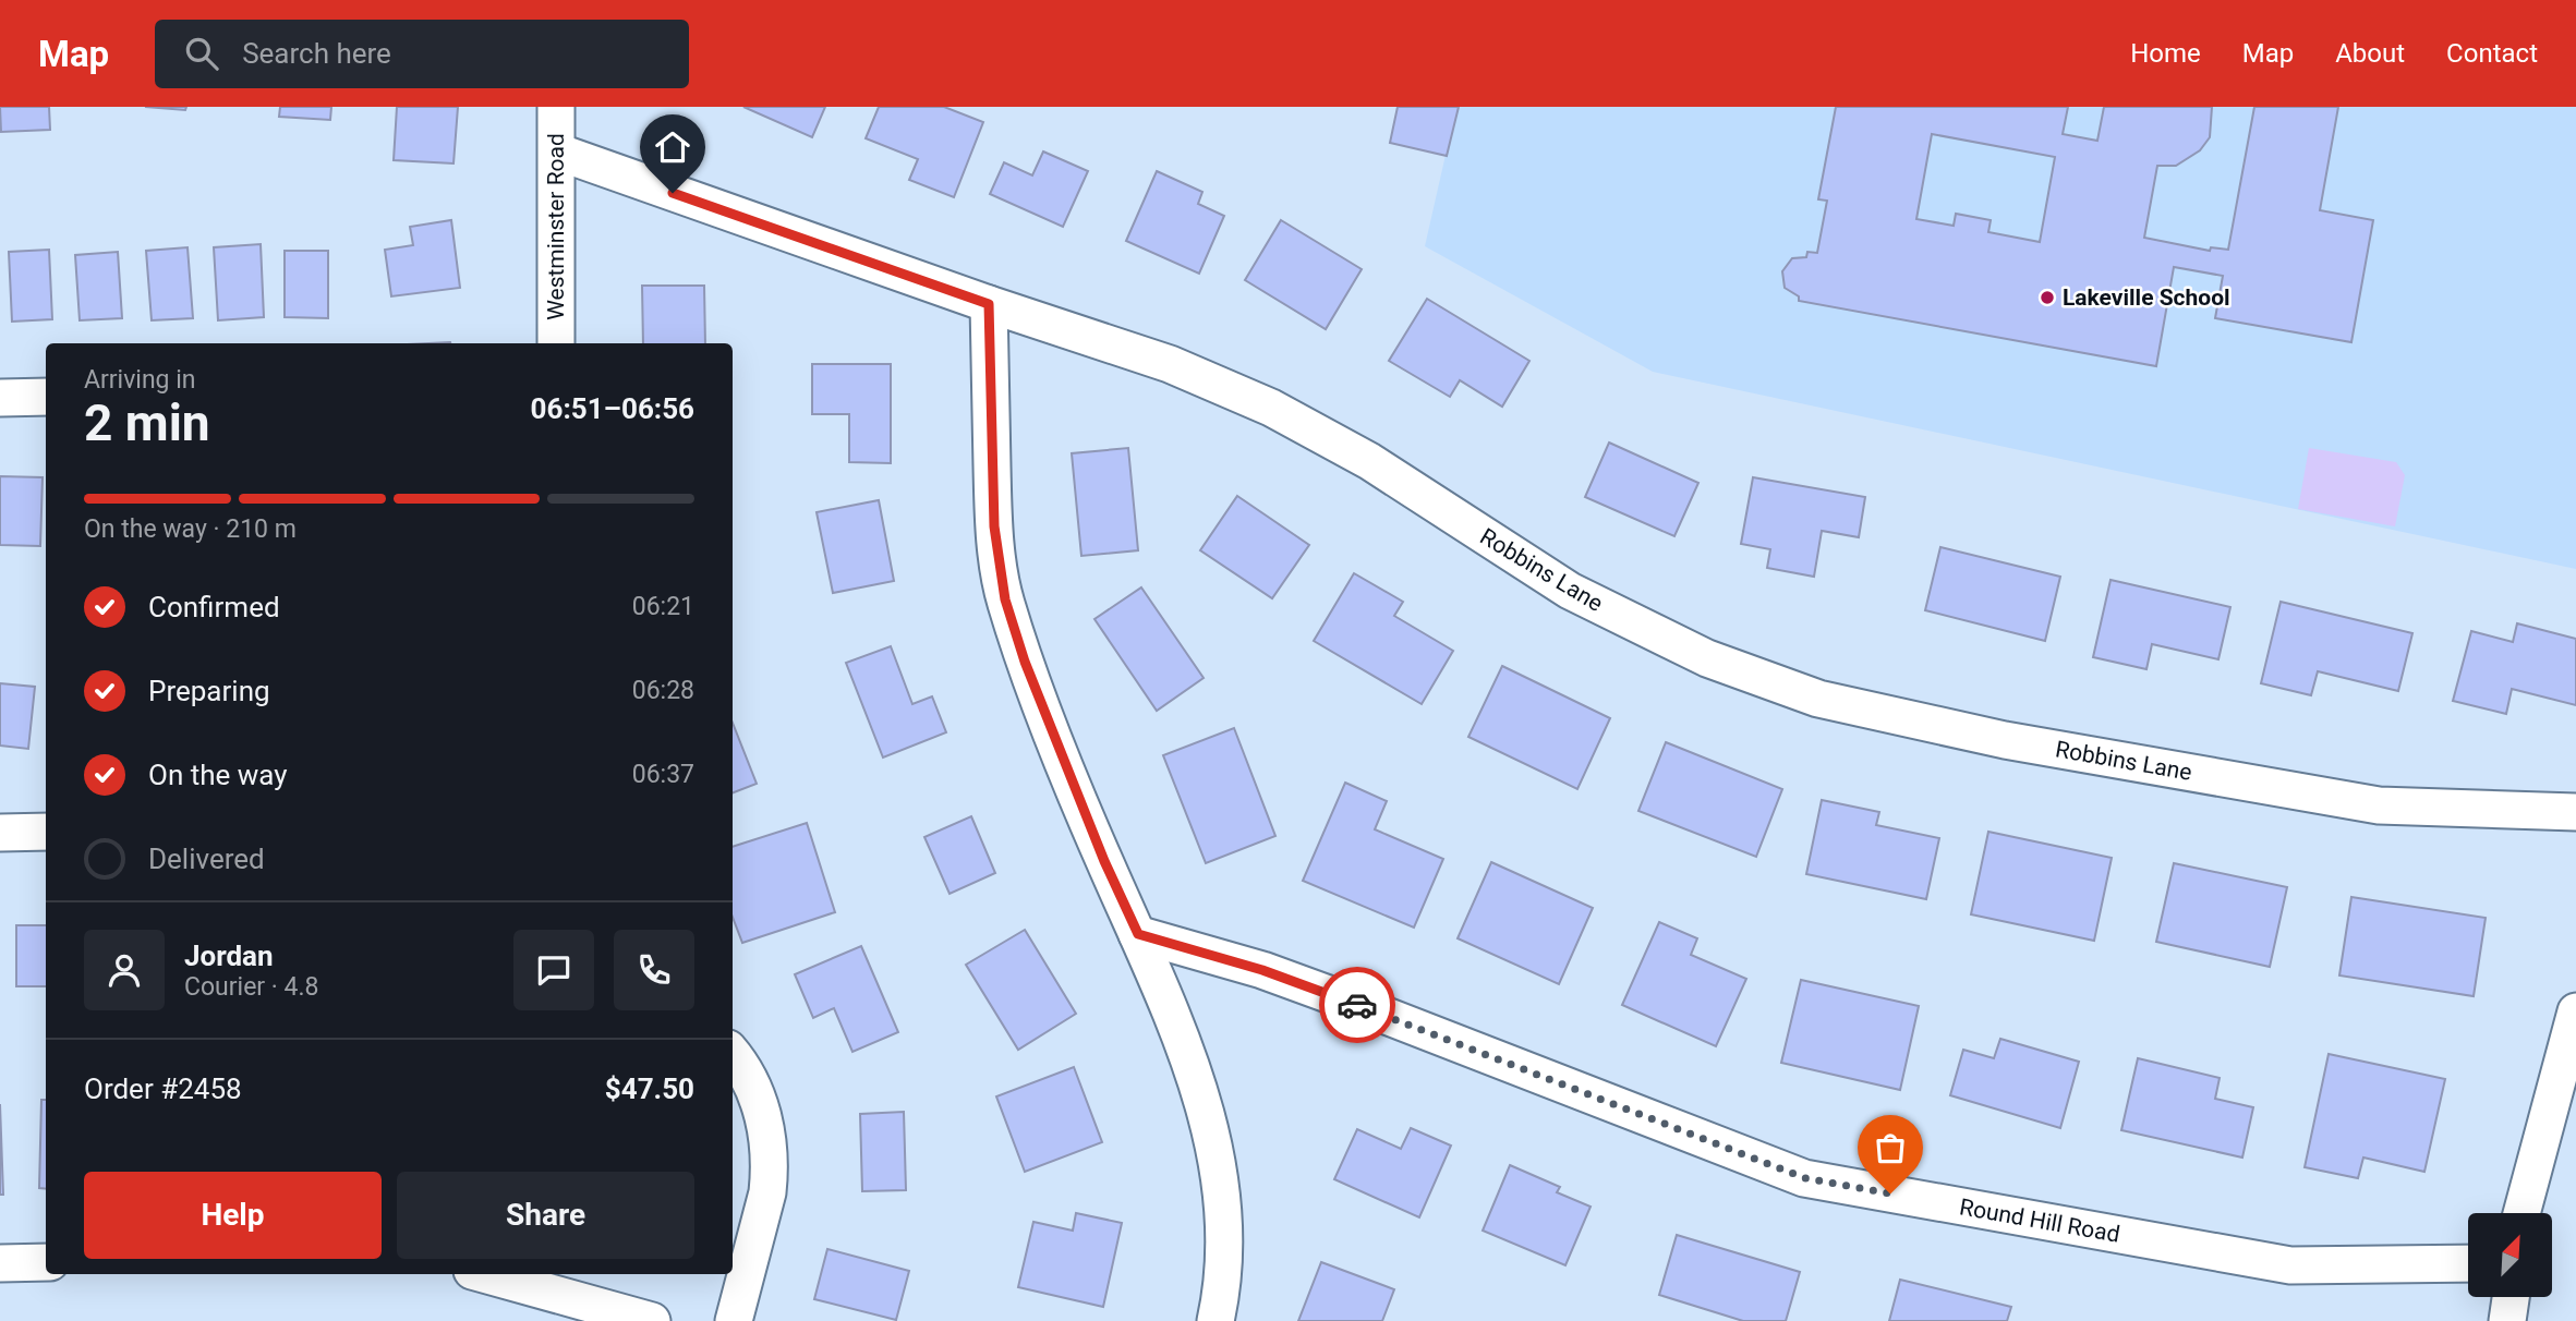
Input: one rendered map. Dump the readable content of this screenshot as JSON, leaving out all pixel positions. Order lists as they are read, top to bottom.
{
  "streets": {
    "street": ["Westminster Road", "Robbins Lane", "Round Hill Road"]
  },
  "crossings": [
    ["Westminster Road", "Robbins Lane"]
  ],
  "places": ["Lakeville School"],
  "north": "top right",
  "page": {
    "header": "Map",
    "search": "Search here",
    "nav": [
      "Home",
      "Map",
      "About",
      "Contact"
    ],
    "heading": ["2 min", "Arriving in", "06:51–06:56"],
    "panel": [
      "Jordan",
      "Courier · 4.8",
      "Order #2458",
      "$47.50"
    ],
    "bar": "On the way · 210 m",
    "list": [
      ["Confirmed", "06:21"],
      ["Preparing", "06:28"],
      ["On the way", "06:37"],
      "Delivered"
    ],
    "buttons": ["Help", "Share"]
  }
}
